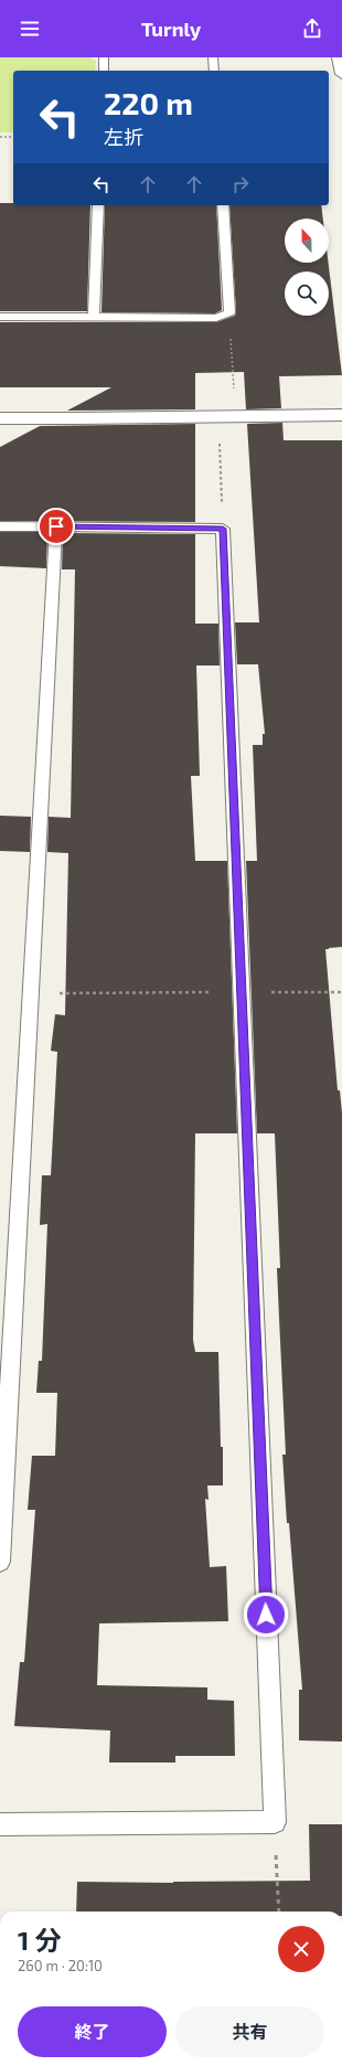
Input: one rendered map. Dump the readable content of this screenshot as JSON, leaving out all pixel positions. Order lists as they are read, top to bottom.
{
  "north": "top",
  "page": {
    "header": "Turnly",
    "turn": ["220 m", "左折"],
    "heading": ["1 分", "260 m · 20:10"],
    "buttons": ["終了", "共有"]
  }
}
